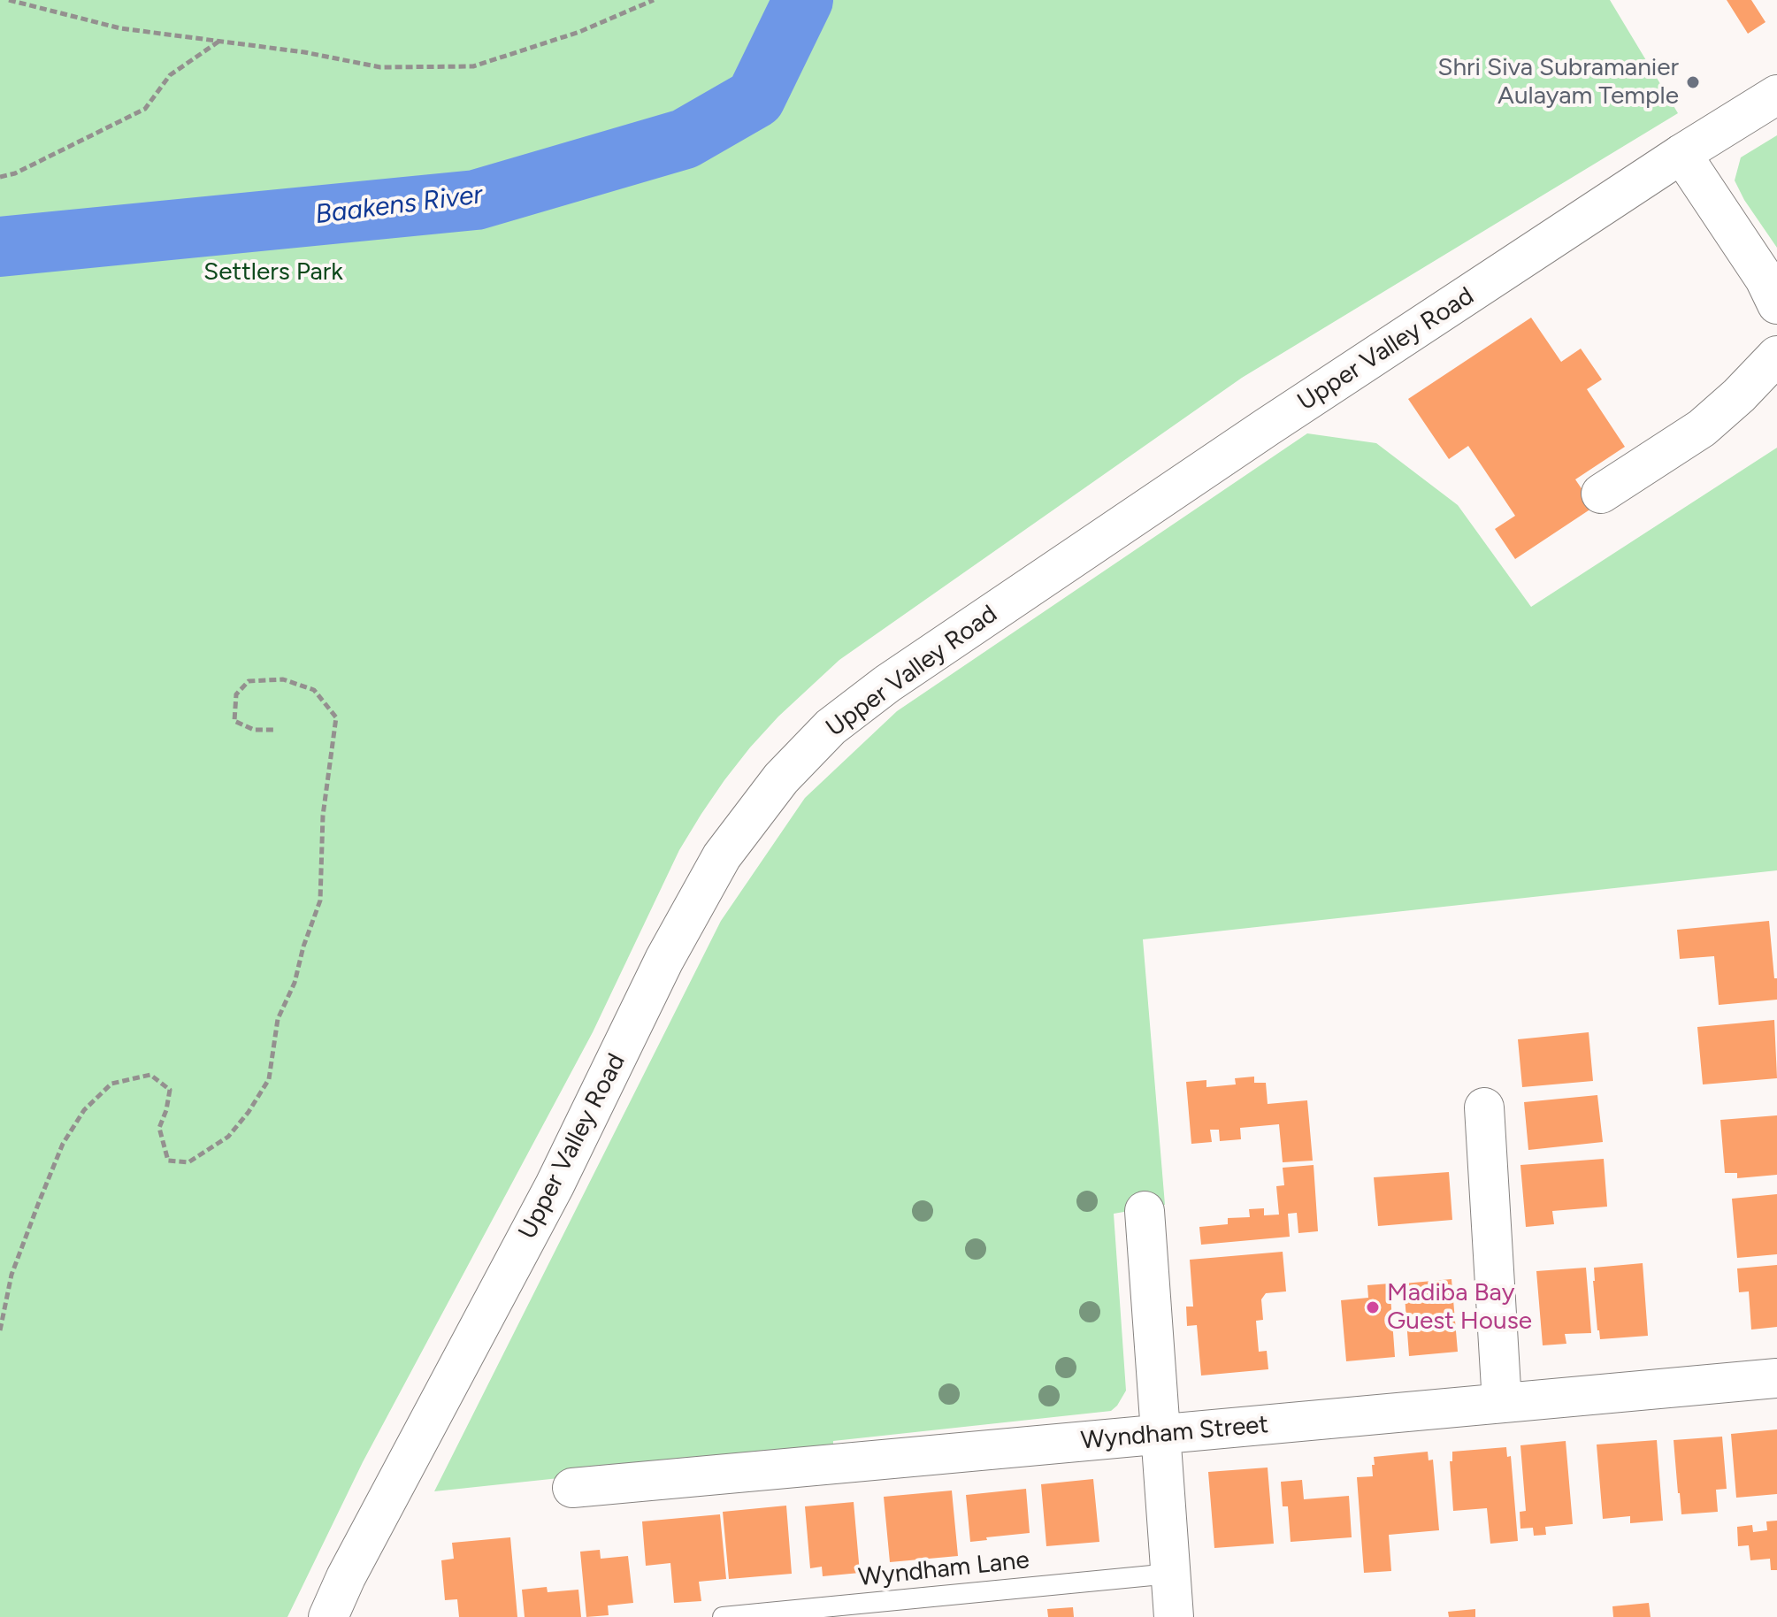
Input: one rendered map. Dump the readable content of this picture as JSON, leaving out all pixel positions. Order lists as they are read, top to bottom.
{
  "streets": {
    "street": ["Upper Valley Road", "Wyndham Street"],
    "lane": ["Wyndham Lane"]
  },
  "water": ["Baakens River"],
  "parks": ["Settlers Park"],
  "places": ["Shri Siva Subramanier Aulayam Temple", "Madiba Bay Guest House"]
}
